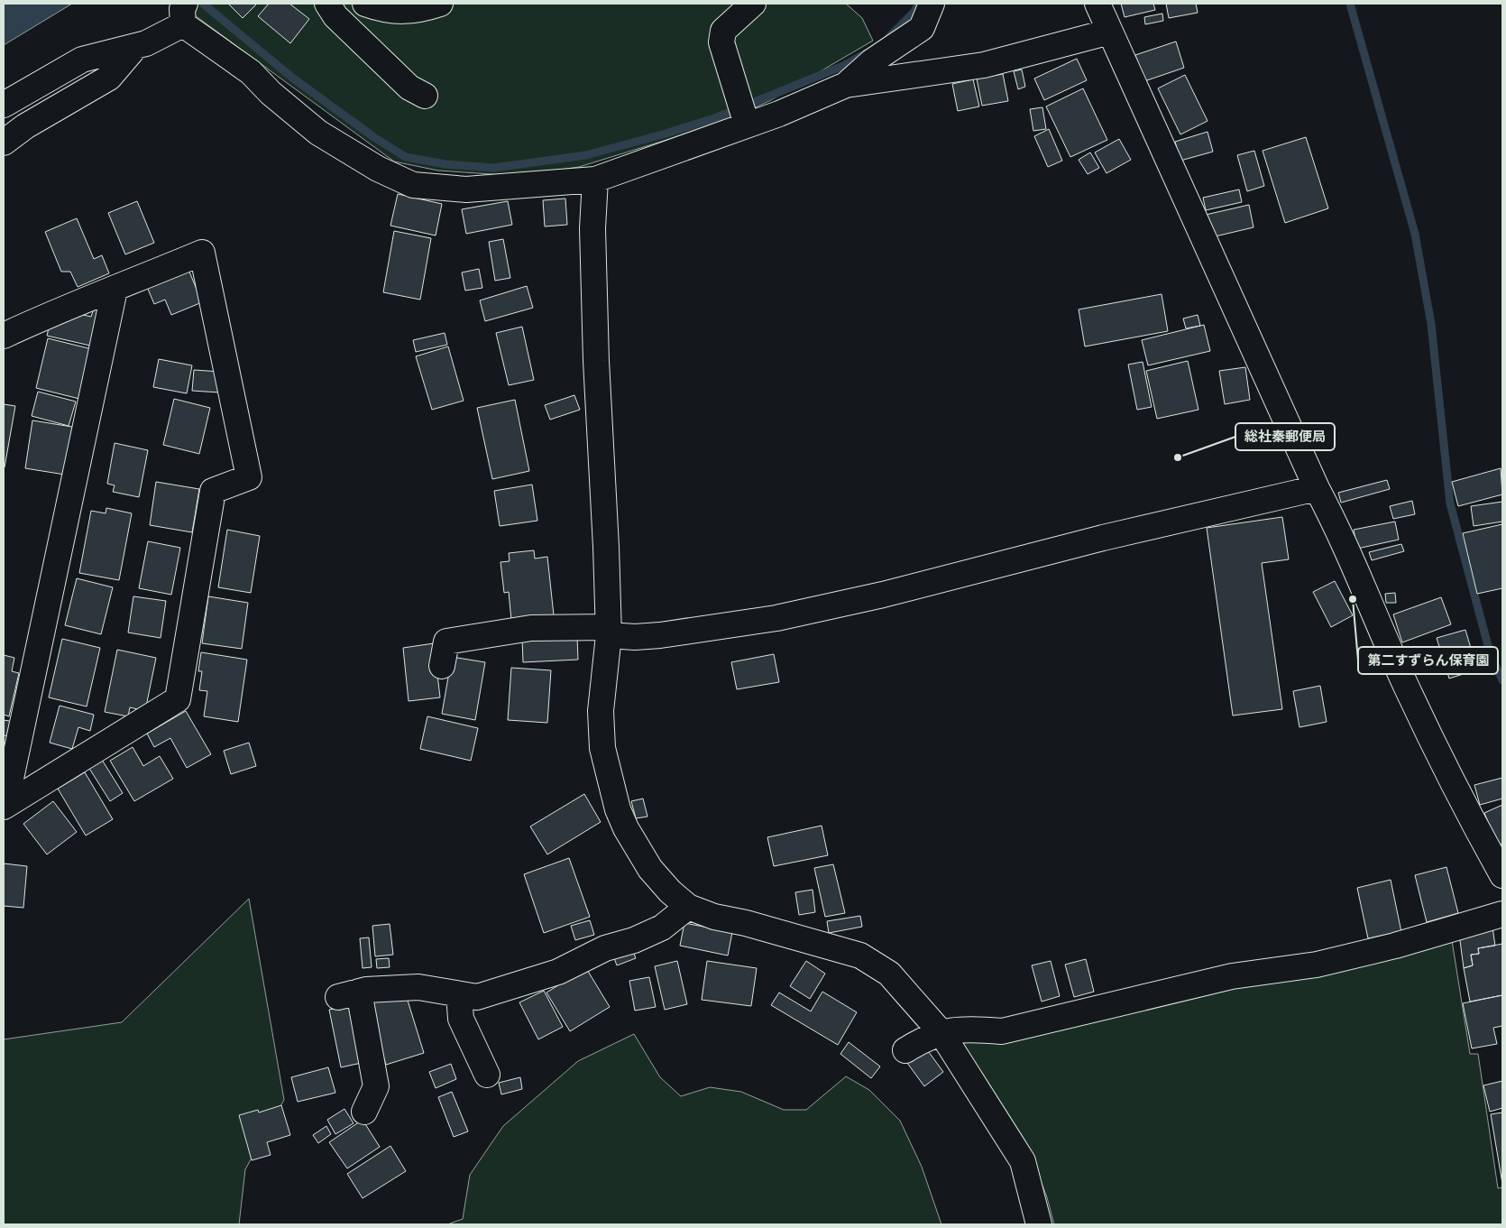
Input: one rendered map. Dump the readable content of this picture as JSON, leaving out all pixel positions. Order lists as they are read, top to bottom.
{
  "places": ["総社秦郵便局", "第二すずらん保育園"]
}
